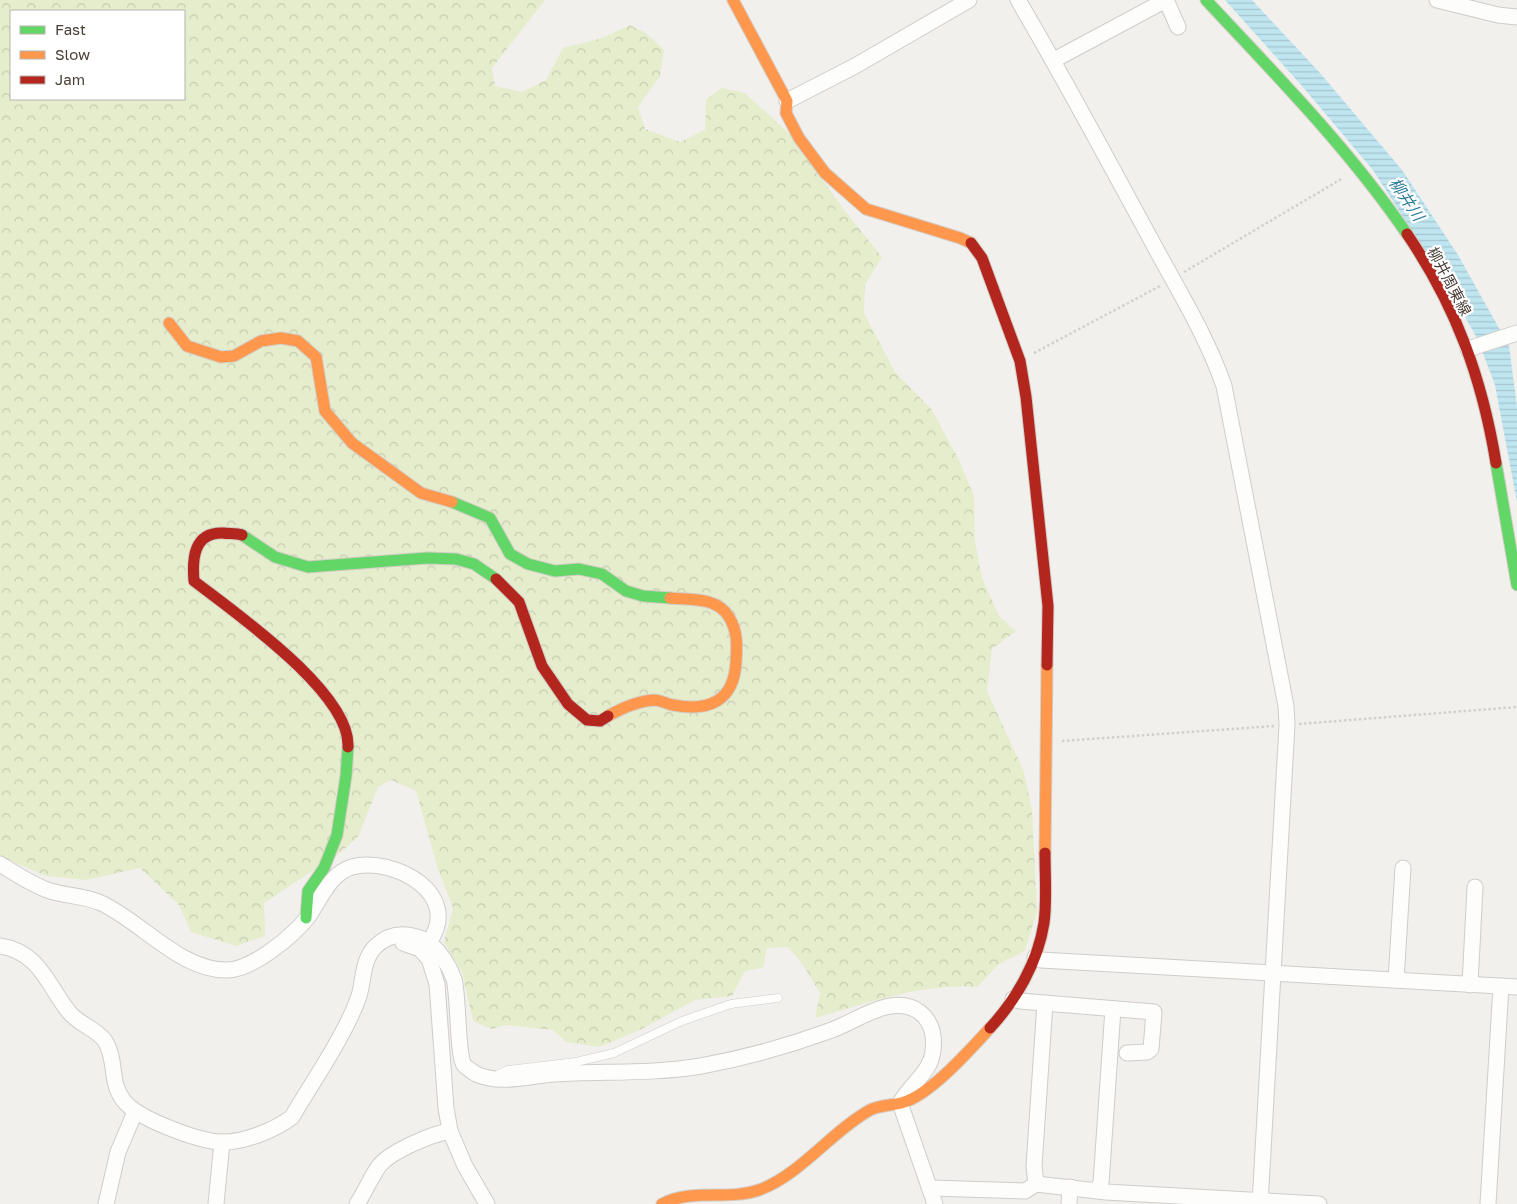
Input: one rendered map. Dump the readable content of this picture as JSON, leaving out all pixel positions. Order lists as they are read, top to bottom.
{
  "streets": {
    "street": ["柳井周東線"]
  },
  "water": ["柳井川"],
  "legend": ["Fast", "Slow", "Jam"]
}
